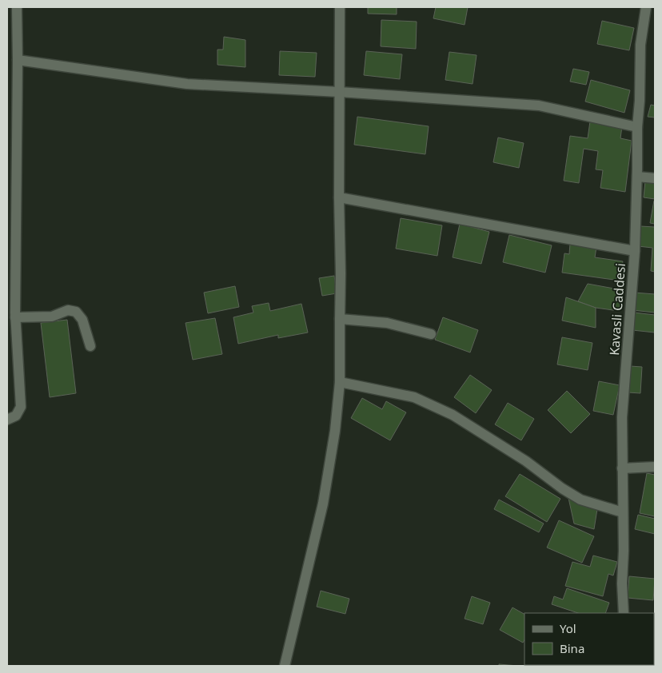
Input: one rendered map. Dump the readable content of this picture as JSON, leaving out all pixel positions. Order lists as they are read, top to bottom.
{
  "streets": {
    "street": ["Kavasli Caddesi"]
  },
  "legend": ["Yol", "Bina"]
}
